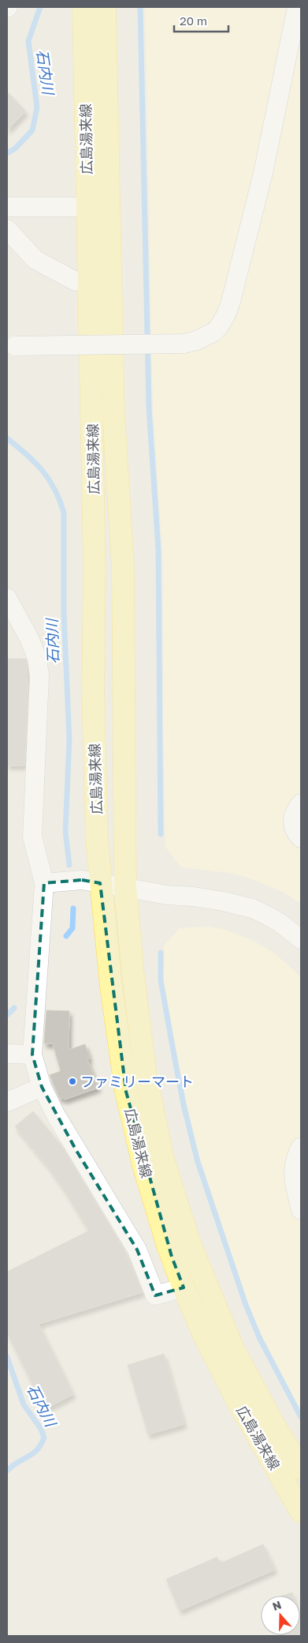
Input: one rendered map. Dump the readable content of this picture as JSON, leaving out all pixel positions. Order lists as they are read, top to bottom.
{
  "streets": {
    "main road": ["広島湯来線"]
  },
  "water": ["石内川"],
  "places": ["ファミリーマート"],
  "scale_bar": "20 m",
  "north": "top"
}
